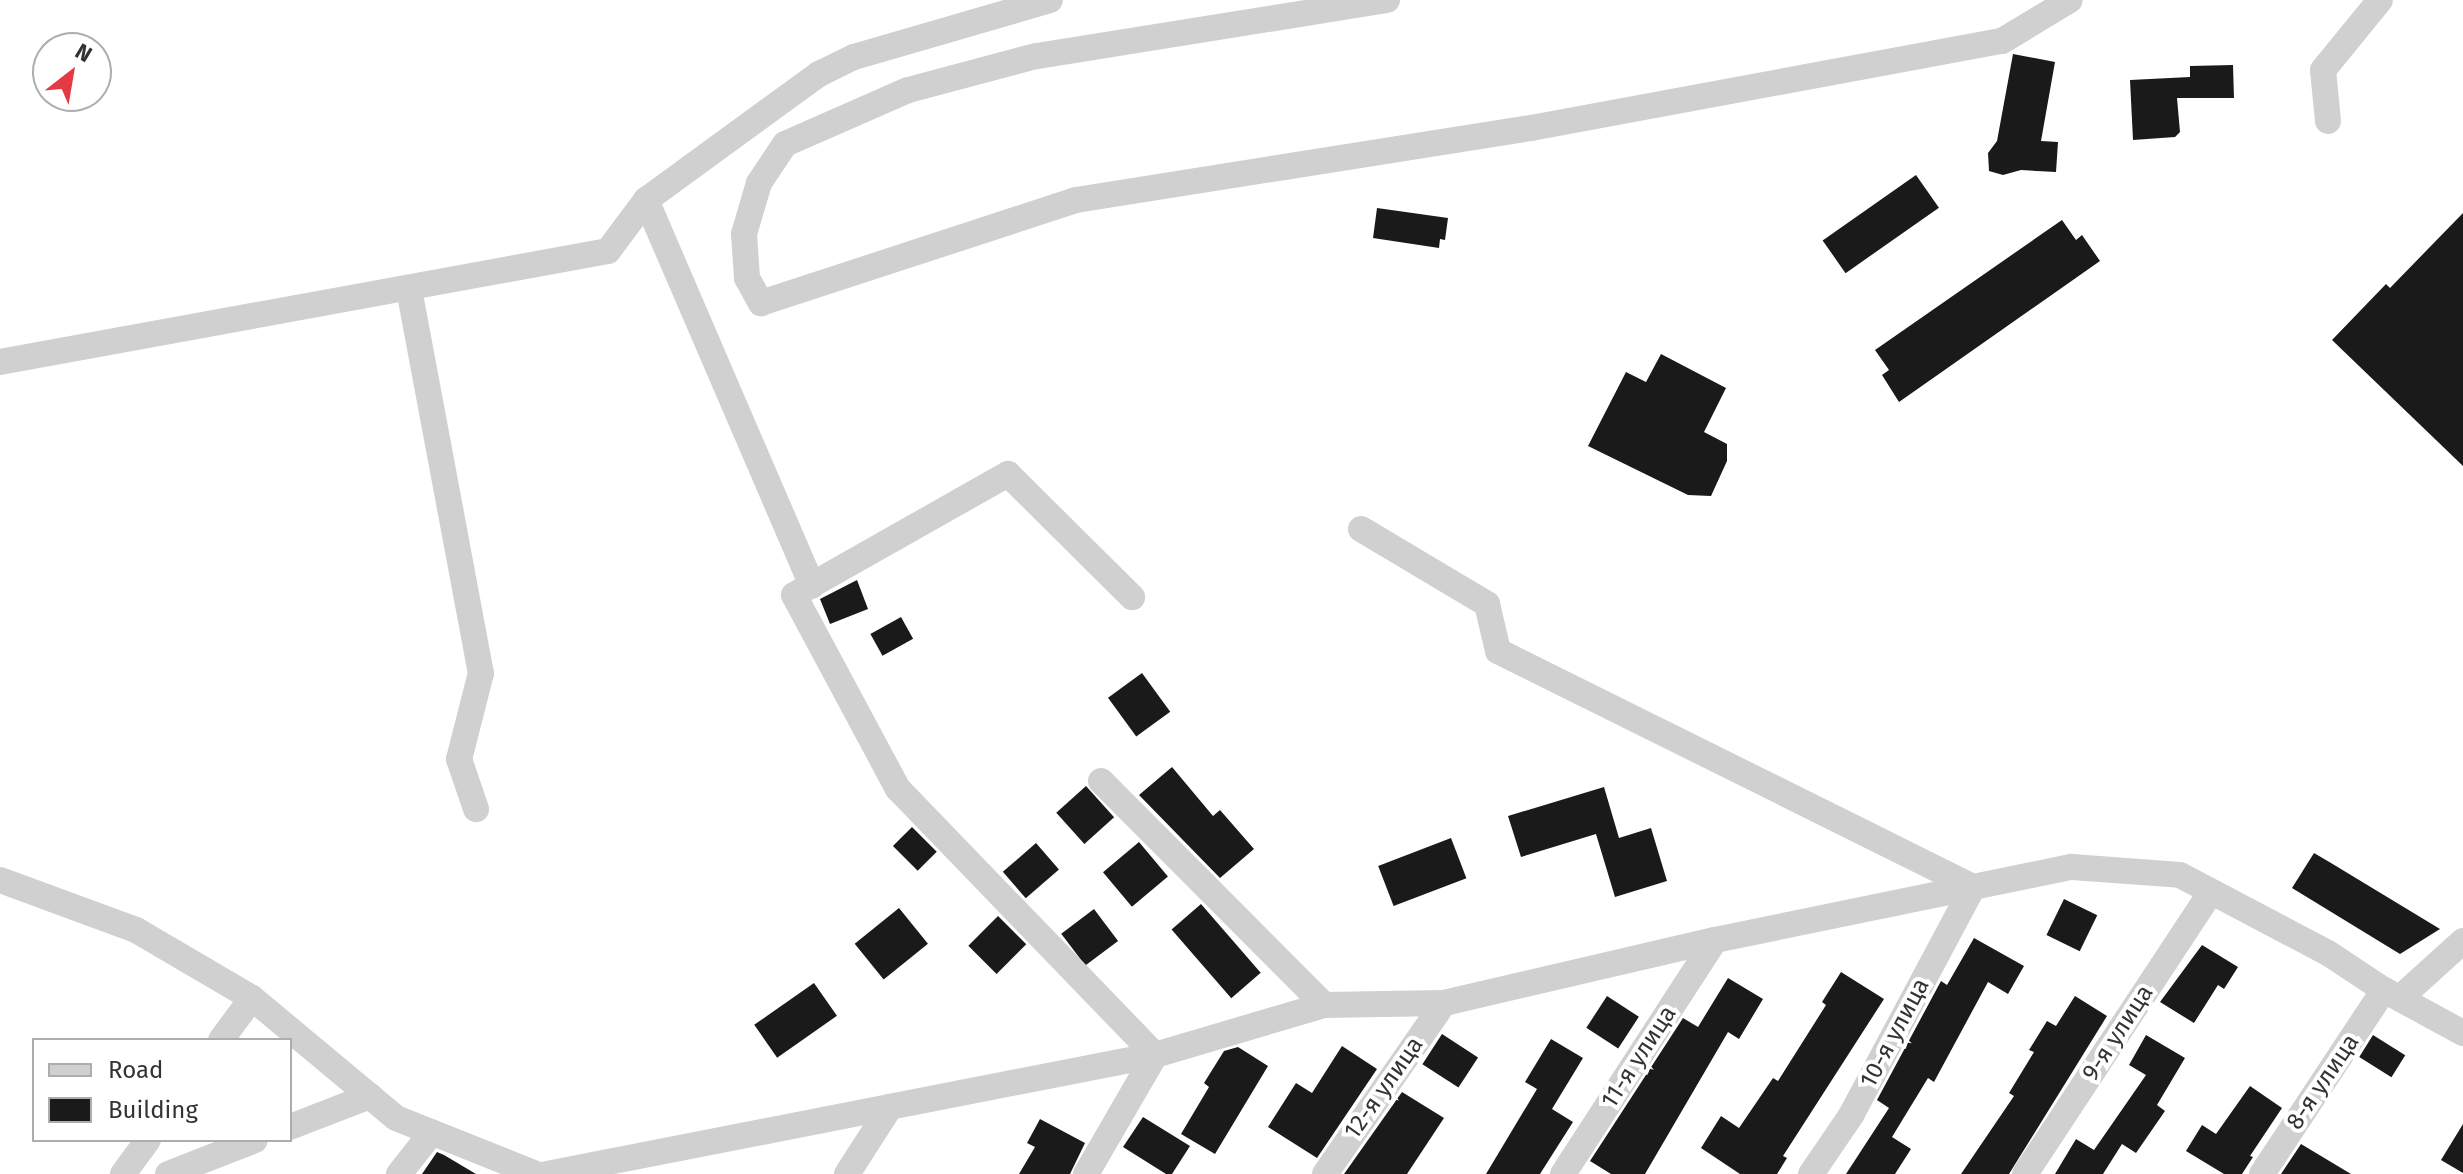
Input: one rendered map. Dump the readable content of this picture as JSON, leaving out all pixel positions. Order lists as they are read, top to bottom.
{
  "streets": {
    "street": [
      "10-я улица",
      "9-я улица",
      "11-я улица",
      "8-я улица",
      "12-я улица"
    ]
  },
  "legend": ["Road", "Building"],
  "north": "top right"
}
